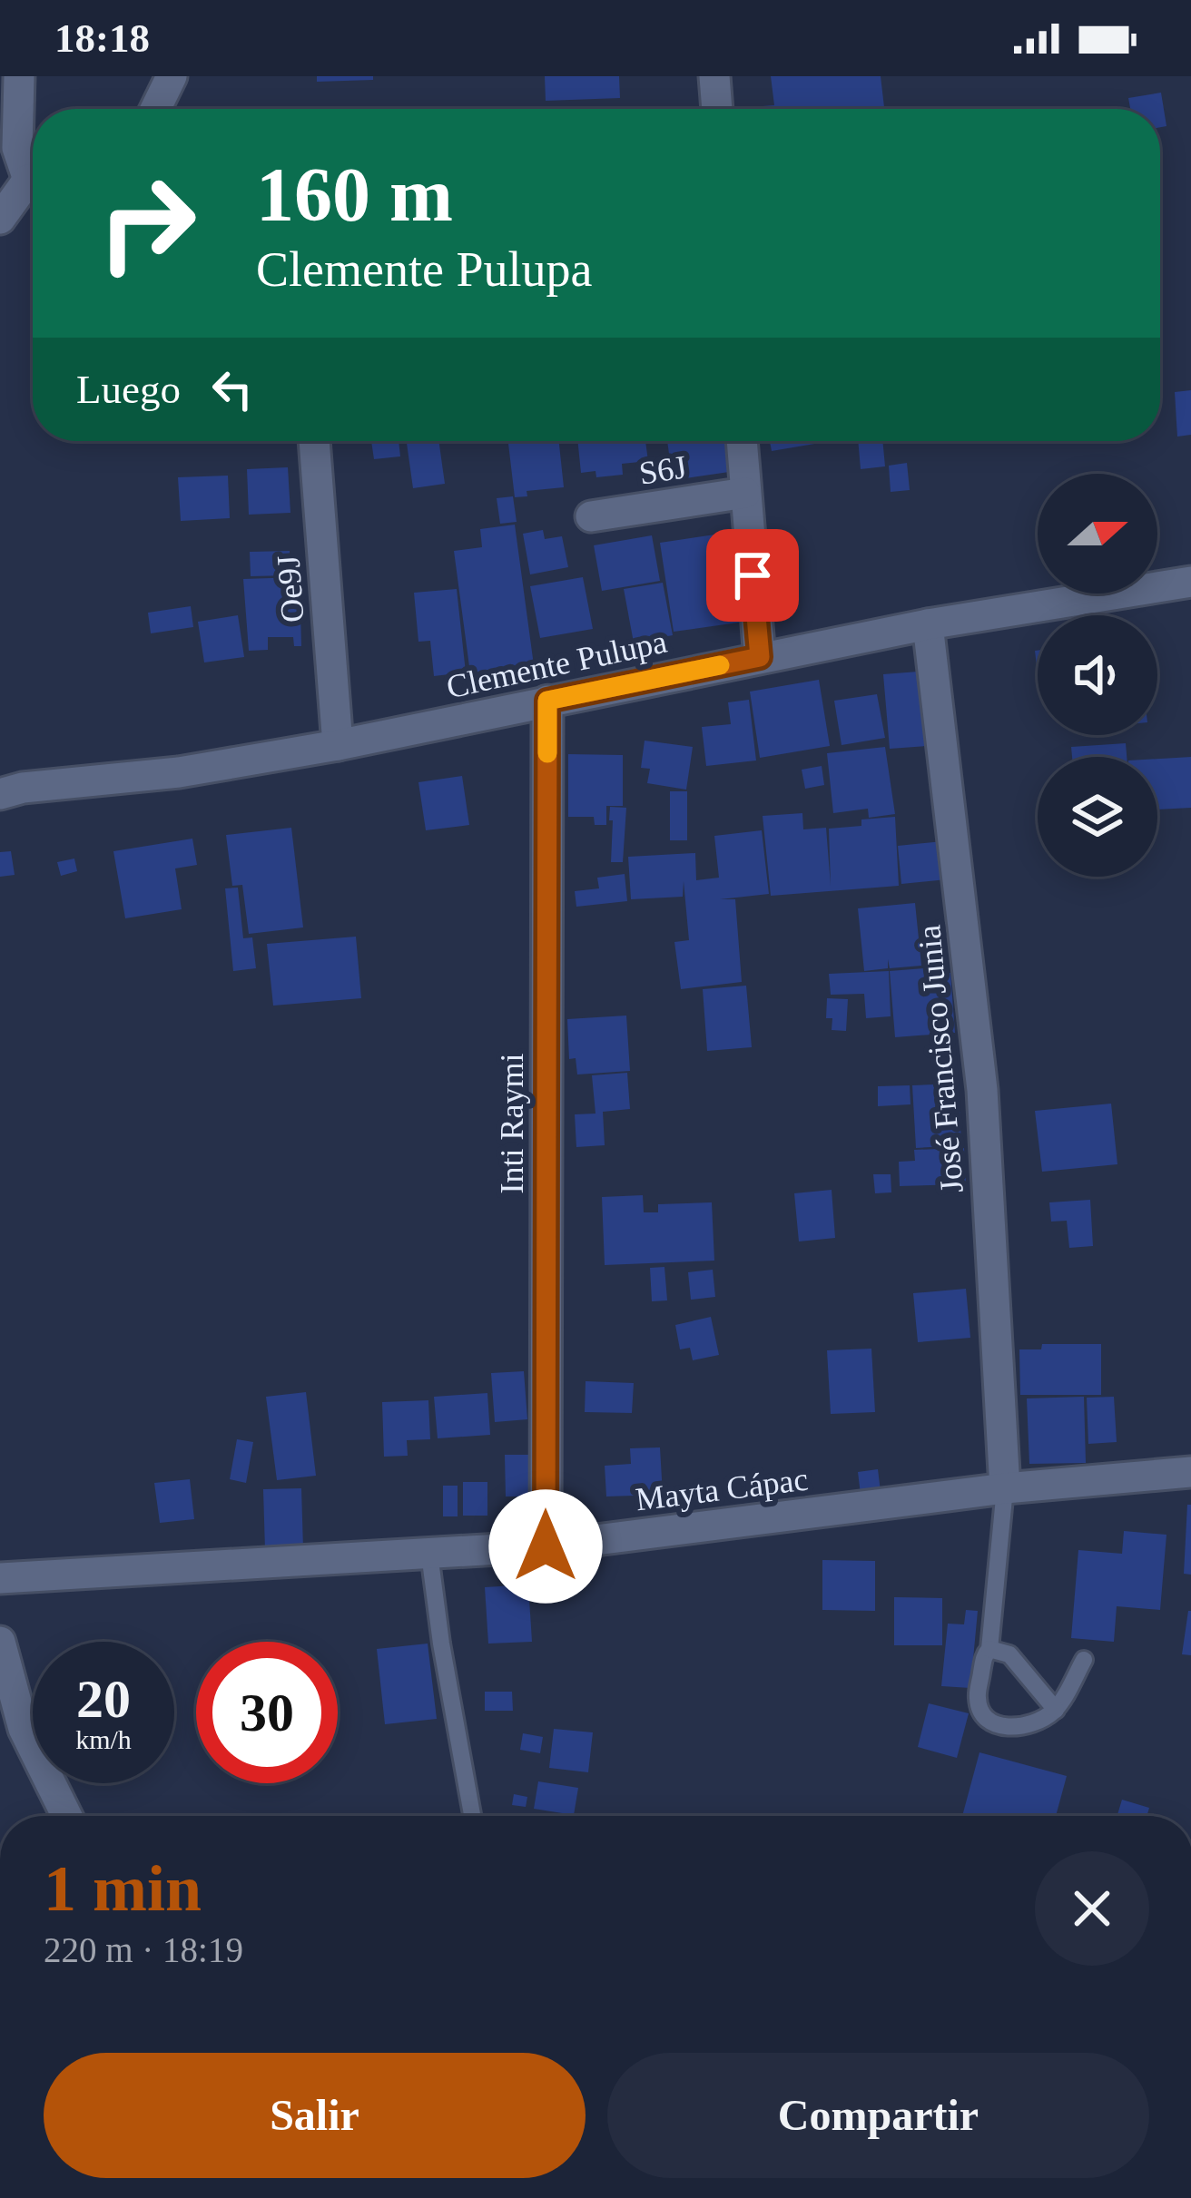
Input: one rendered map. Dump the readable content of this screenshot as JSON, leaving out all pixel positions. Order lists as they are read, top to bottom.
{
  "streets": {
    "street": [
      "S6J",
      "Oe9J",
      "Clemente Pulupa",
      "José Francisco Junia",
      "Inti Raymi",
      "Mayta Cápac"
    ]
  },
  "crossings": [
    ["Oe9J", "Clemente Pulupa"],
    ["Clemente Pulupa", "José Francisco Junia"],
    ["Clemente Pulupa", "Inti Raymi"],
    ["José Francisco Junia", "Mayta Cápac"],
    ["Inti Raymi", "Mayta Cápac"]
  ],
  "north": "right",
  "page": {
    "status": "18:18",
    "turn": ["160 m", "Clemente Pulupa"],
    "then": "Luego",
    "speed": "20 km/h",
    "limit": "30",
    "heading": ["1 min", "220 m · 18:19"],
    "buttons": ["Salir", "Compartir"]
  }
}
